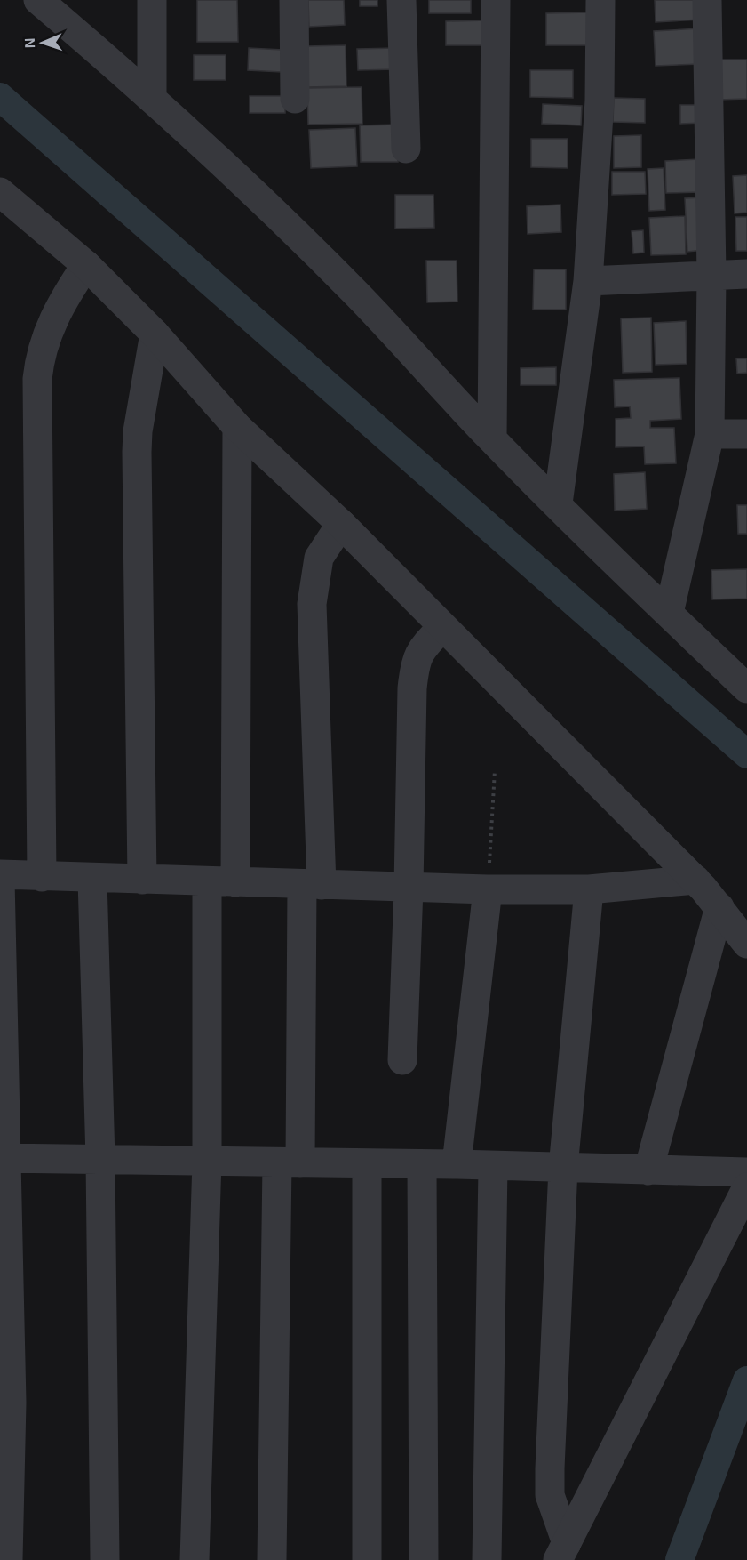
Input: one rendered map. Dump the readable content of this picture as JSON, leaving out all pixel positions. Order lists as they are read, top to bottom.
{
  "north": "left"
}
